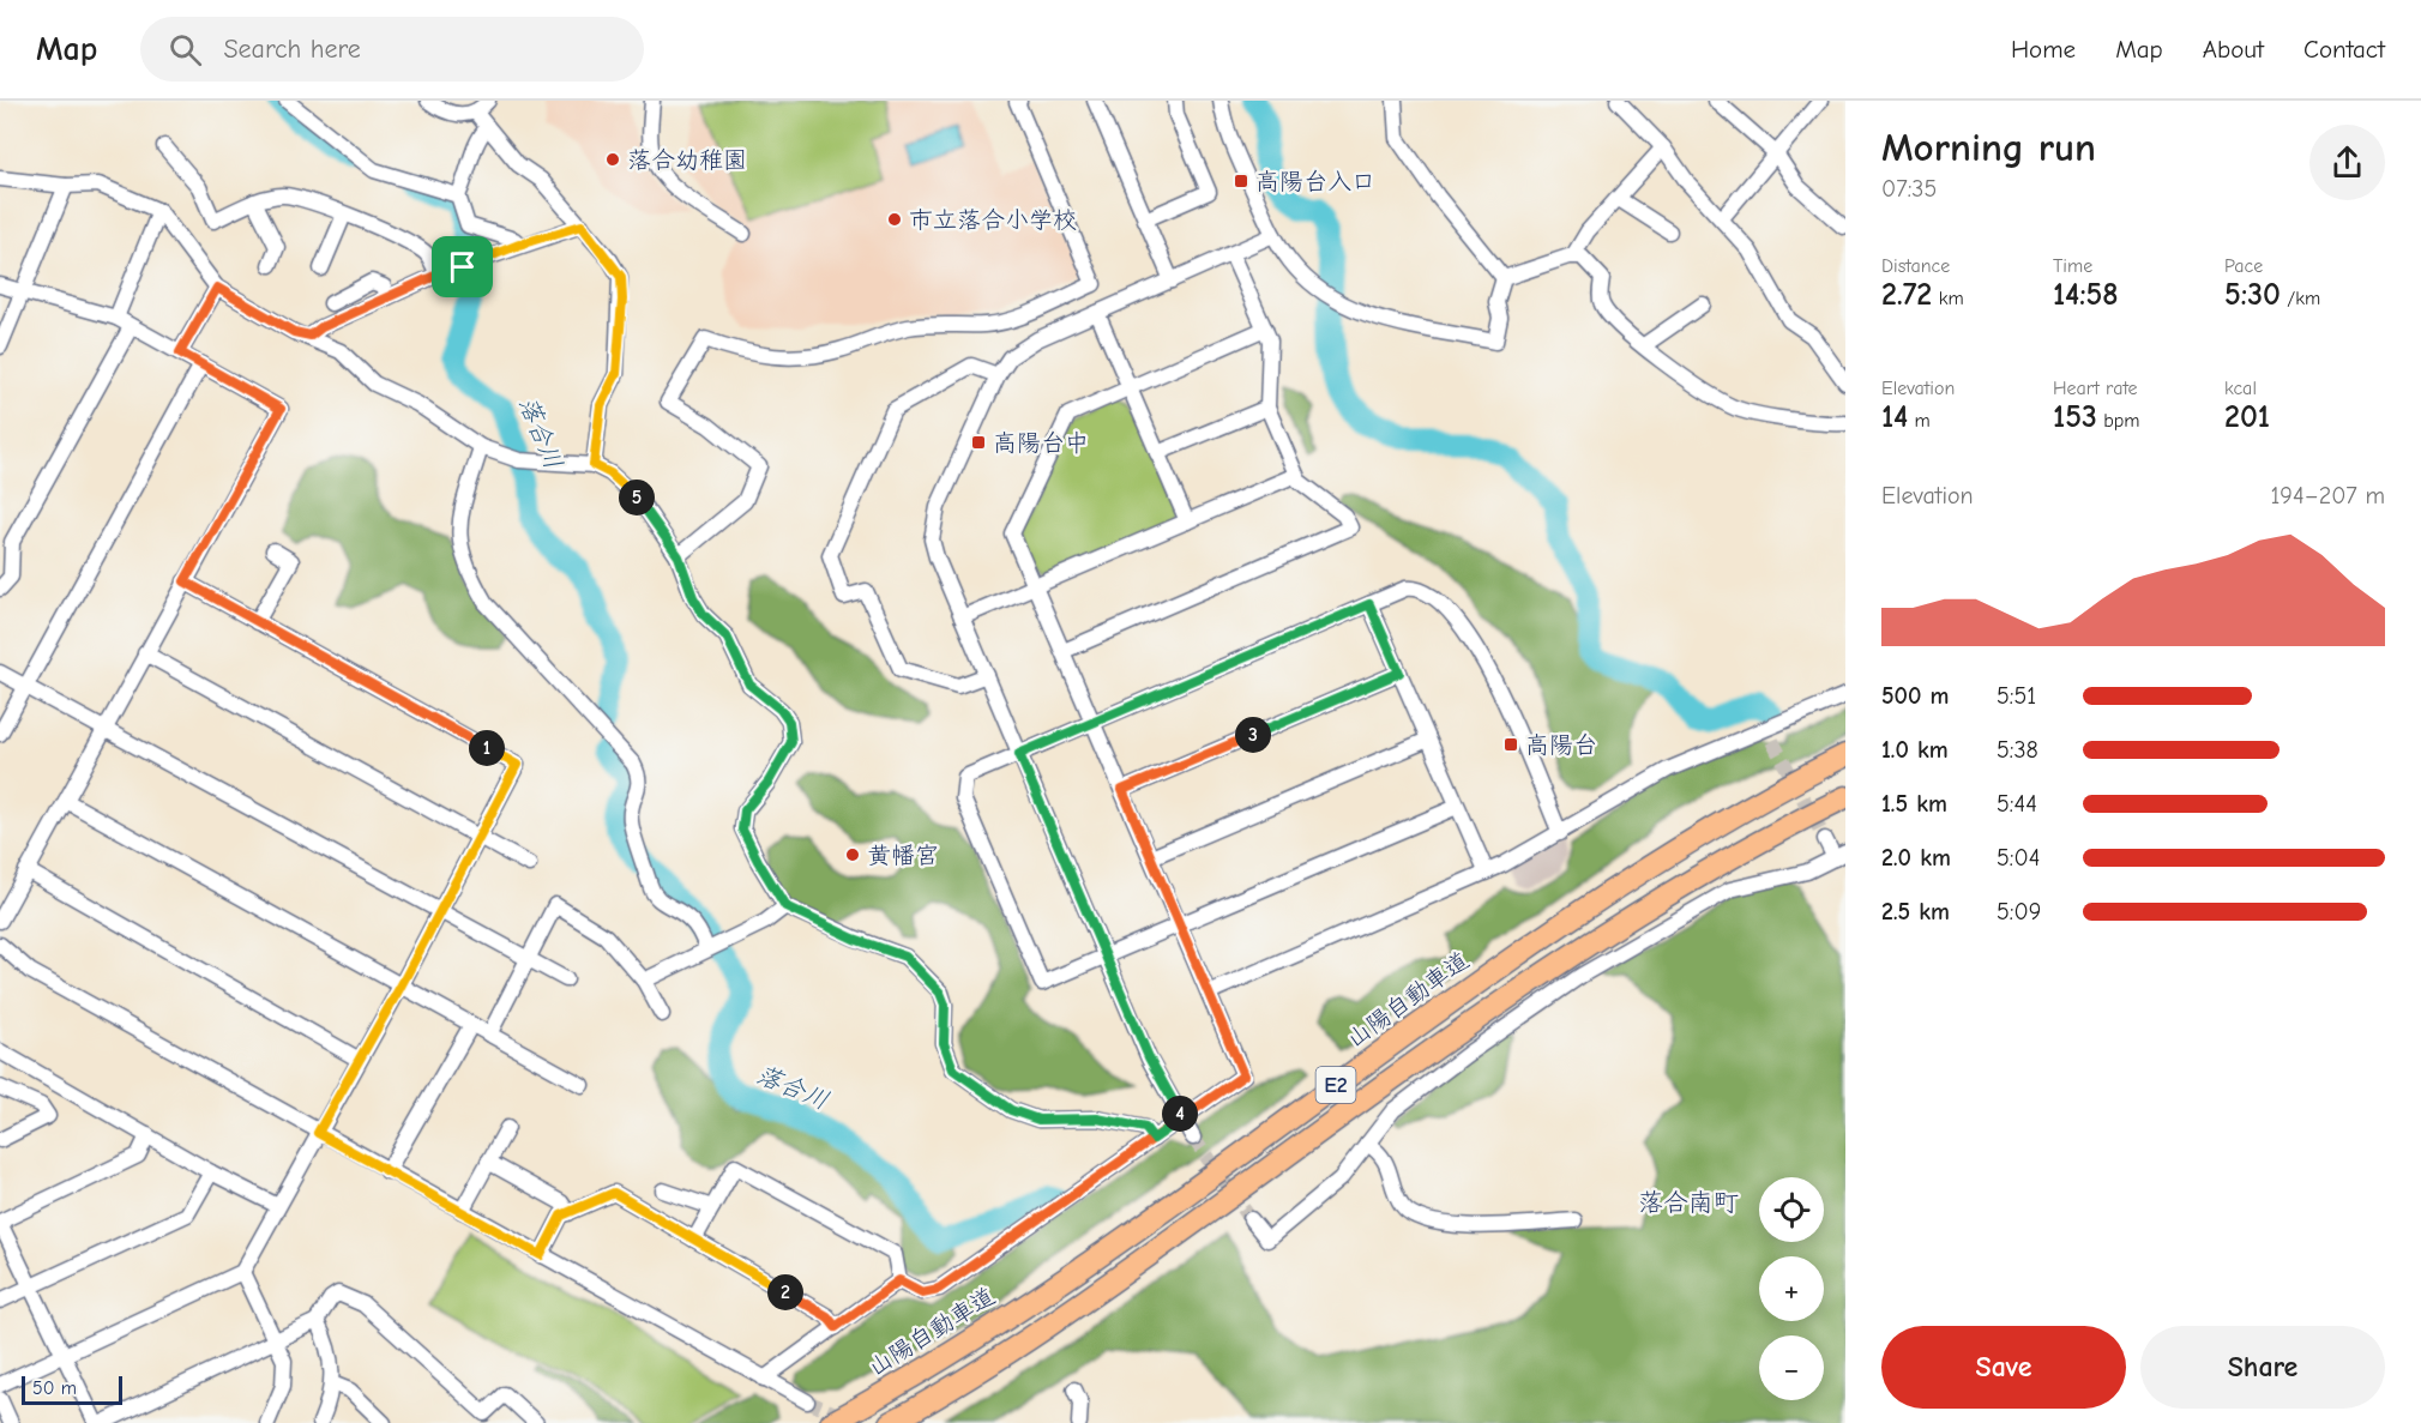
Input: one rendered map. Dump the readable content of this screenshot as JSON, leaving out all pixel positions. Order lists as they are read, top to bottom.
{
  "streets": {
    "highway": ["山陽自動車道", "E2"]
  },
  "districts": ["落合南町"],
  "water": ["落合川"],
  "places": {
    "other": ["落合幼稚園", "市立落合小学校", "黄幡宮"],
    "transit": ["高陽台入口", "高陽台中", "高陽台"]
  },
  "scale_bar": "50 m",
  "page": {
    "header": "Map",
    "search": "Search here",
    "nav": [
      "Home",
      "Map",
      "About",
      "Contact"
    ],
    "heading": ["Morning run", "07:35"],
    "stats": [
      ["Distance", "2.72 km"],
      ["Time", "14:58"],
      ["Pace", "5:30 /km"],
      ["Elevation", "14 m"],
      ["Heart rate", "153 bpm"],
      ["kcal", "201"]
    ],
    "chart": ["Elevation", "194–207 m"],
    "pins": [
      "5",
      "3",
      "1",
      "4",
      "2"
    ],
    "list": [
      {
        "name": "500 m",
        "note": "5:51"
      },
      {
        "name": "1.0 km",
        "note": "5:38"
      },
      {
        "name": "1.5 km",
        "note": "5:44"
      },
      {
        "name": "2.0 km",
        "note": "5:04"
      },
      {
        "name": "2.5 km",
        "note": "5:09"
      }
    ],
    "map_buttons": ["+", "−"],
    "buttons": ["Save", "Share"],
    "scale": "50 m"
  }
}
